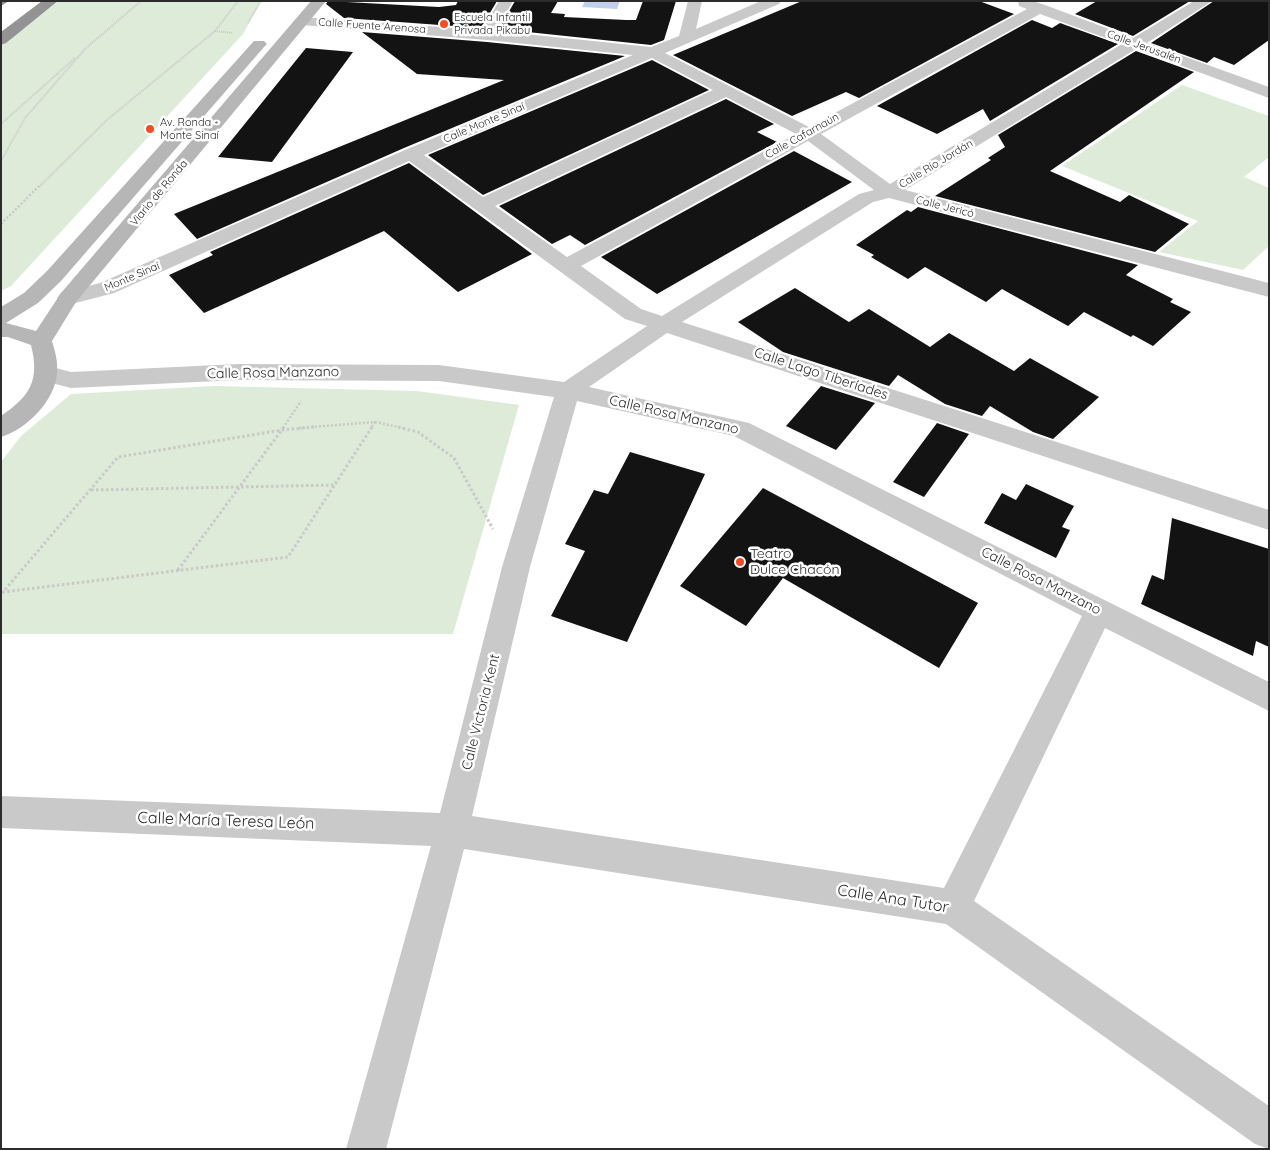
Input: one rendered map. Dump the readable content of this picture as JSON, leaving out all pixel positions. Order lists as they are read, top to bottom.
{
  "streets": {
    "main road": ["Viario de Ronda"],
    "street": [
      "Calle Fuente Arenosa",
      "Calle Jerusalén",
      "Calle Monte Sinaí",
      "Calle Cafarnaún",
      "Calle Río Jordán",
      "Calle Jericó",
      "Monte Sinaí",
      "Calle Rosa Manzano",
      "Calle Lago Tiberíades",
      "Calle Victoria Kent",
      "Calle María Teresa León",
      "Calle Ana Tutor"
    ]
  },
  "crossings": [
    ["Calle Fuente Arenosa", "Calle Monte Sinaí"],
    ["Calle Fuente Arenosa", "Viario de Ronda"],
    ["Calle Fuente Arenosa", "Calle Jericó"],
    ["Calle Jerusalén", "Calle Cafarnaún"],
    ["Calle Jerusalén", "Calle Río Jordán"],
    ["Calle Monte Sinaí", "Calle Jericó"],
    ["Calle Monte Sinaí", "Monte Sinaí"],
    ["Calle Monte Sinaí", "Calle Lago Tiberíades"],
    ["Calle Cafarnaún", "Calle Jericó"],
    ["Calle Cafarnaún", "Calle Lago Tiberíades"],
    ["Calle Río Jordán", "Calle Jericó"],
    ["Calle Río Jordán", "Calle Lago Tiberíades"],
    ["Viario de Ronda", "Monte Sinaí"],
    ["Calle Rosa Manzano", "Calle Victoria Kent"],
    ["Calle Victoria Kent", "Calle María Teresa León"],
    ["Calle Victoria Kent", "Calle Ana Tutor"],
    ["Calle María Teresa León", "Calle Ana Tutor"]
  ],
  "places": ["Escuela Infantil Privada Pikabu", "Av. Ronda - Monte Sinaí", "Teatro Dulce Chacón"]
}
